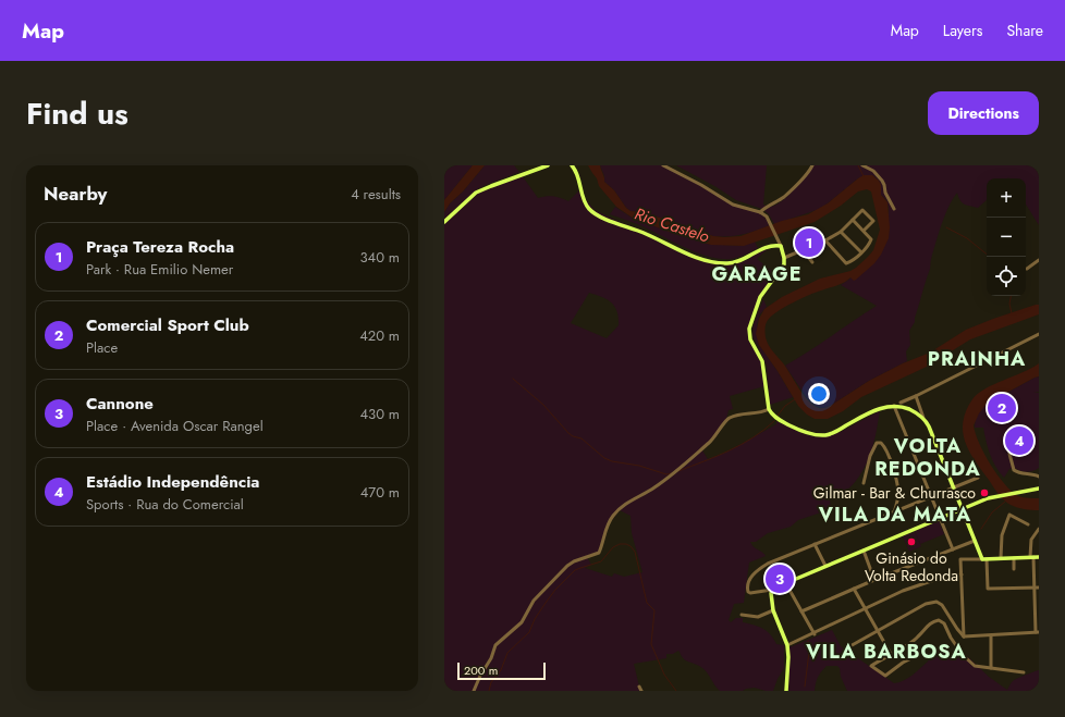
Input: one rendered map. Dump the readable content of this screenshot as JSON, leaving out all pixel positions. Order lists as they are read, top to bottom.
{
  "districts": [
    "GARAGE",
    "PRAINHA",
    "VOLTA REDONDA",
    "VILA DA MATA",
    "VILA BARBOSA"
  ],
  "water": ["Rio Castelo"],
  "places": ["Gilmar - Bar & Churrasco", "Ginásio do Volta Redonda"],
  "scale_bar": "200 m",
  "page": {
    "header": "Map",
    "nav": ["Map", "Layers", "Share"],
    "title": "Find us",
    "buttons": "Directions",
    "heading": ["Nearby", "4 results"],
    "map_buttons": ["+", "−"],
    "list": [
      {
        "mark": "1",
        "name": "Praça Tereza Rocha",
        "note": "Park · Rua Emilio Nemer",
        "value": "340 m"
      },
      {
        "mark": "2",
        "name": "Comercial Sport Club",
        "note": "Place",
        "value": "420 m"
      },
      {
        "mark": "3",
        "name": "Cannone",
        "note": "Place · Avenida Oscar Rangel",
        "value": "430 m"
      },
      {
        "mark": "4",
        "name": "Estádio Independência",
        "note": "Sports · Rua do Comercial",
        "value": "470 m"
      }
    ],
    "pins": [
      "1",
      "2",
      "4",
      "3"
    ],
    "scale": "200 m"
  }
}
